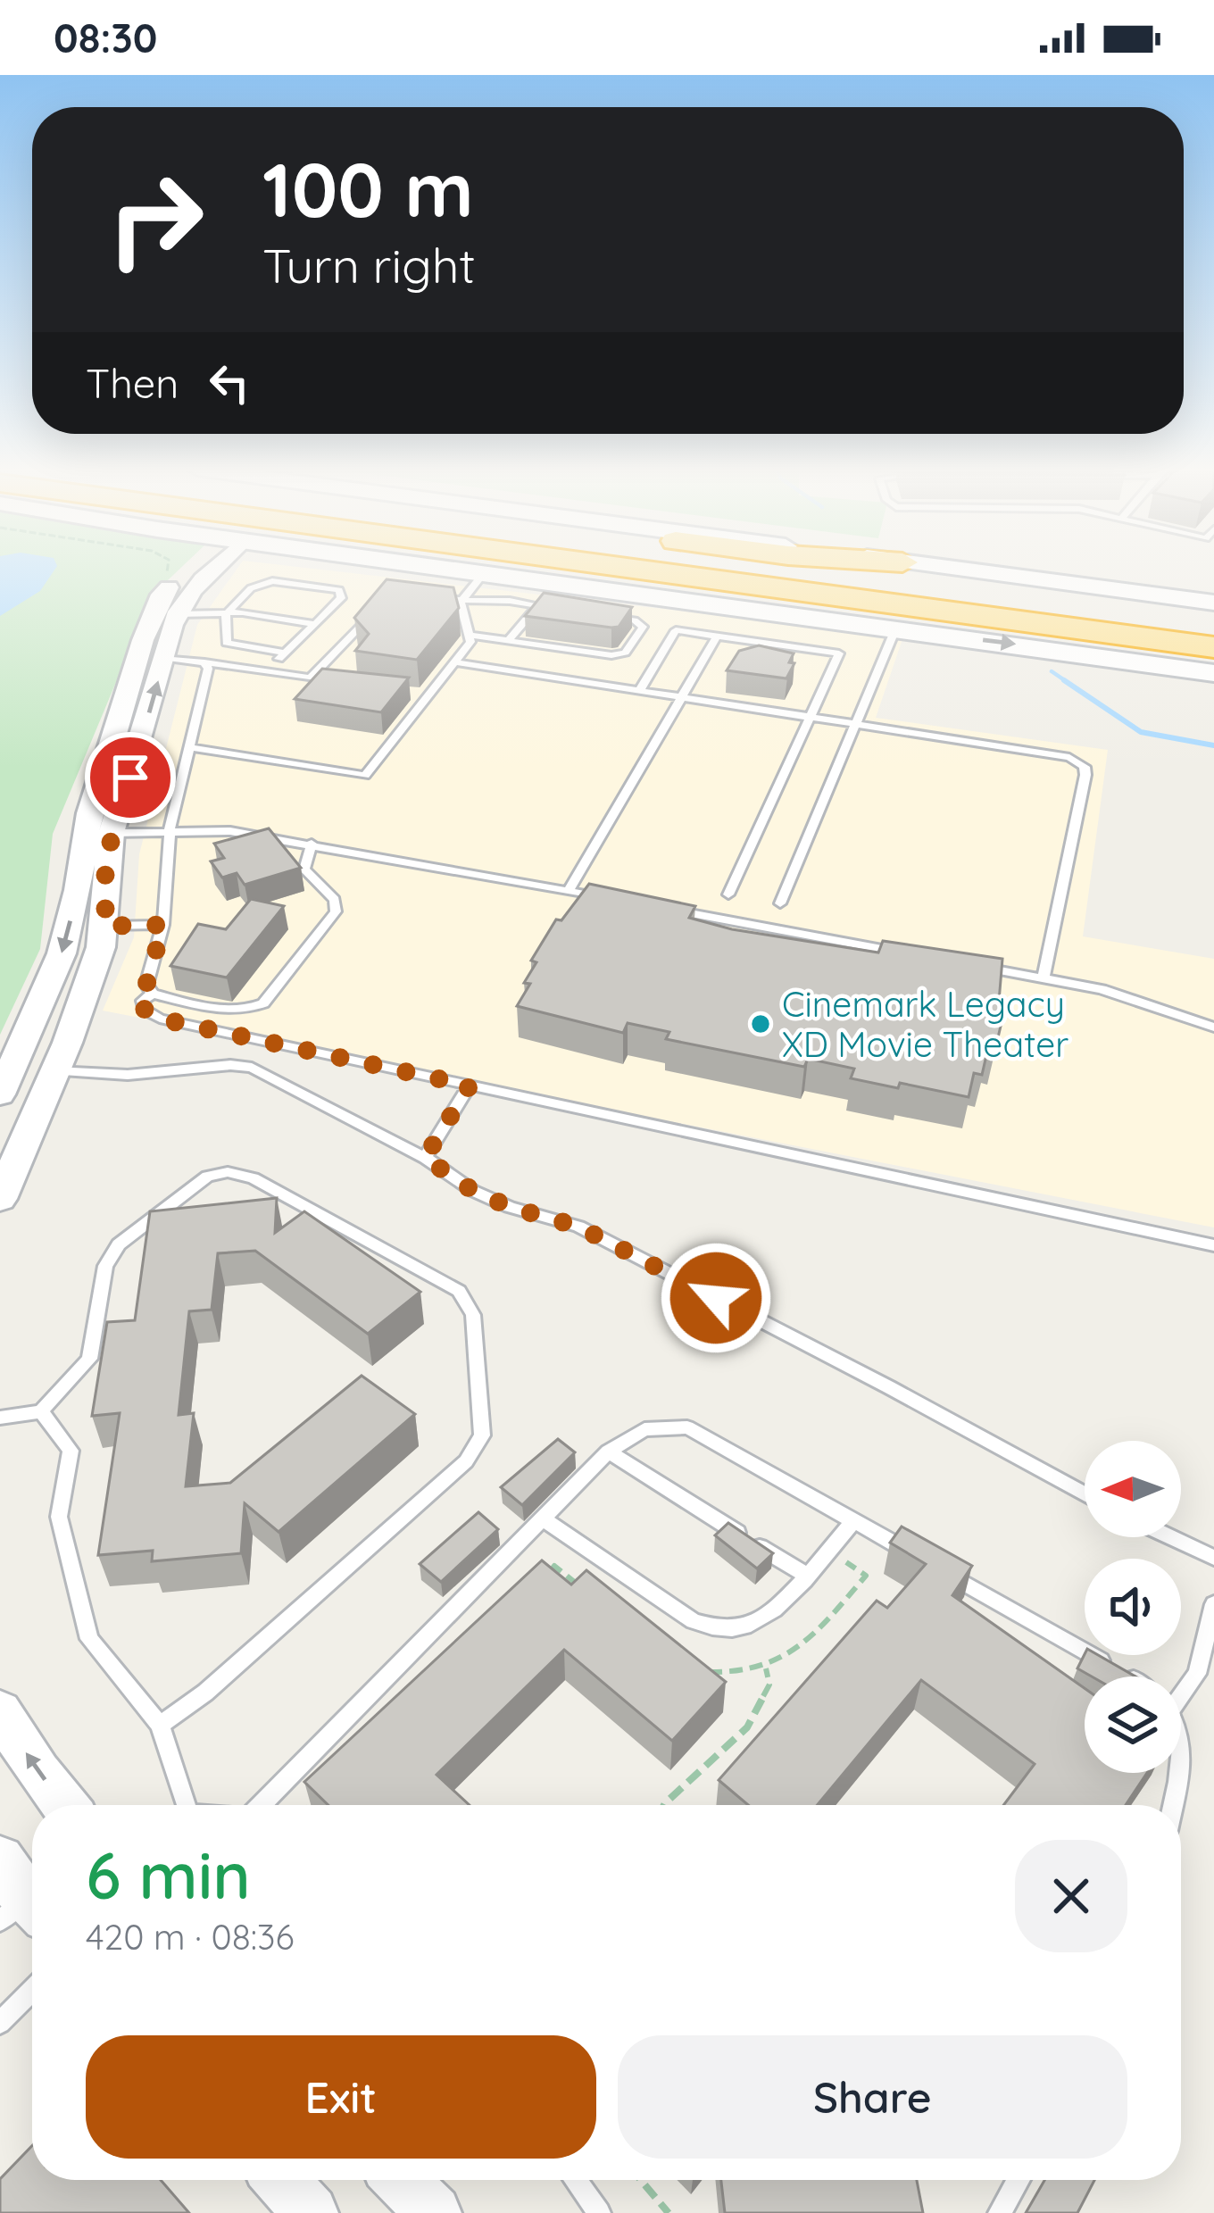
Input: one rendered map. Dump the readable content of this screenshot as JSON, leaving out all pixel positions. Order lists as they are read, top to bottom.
{
  "places": ["Cinemark Legacy XD Movie Theater"],
  "north": "left",
  "page": {
    "status": "08:30",
    "turn": ["100 m", "Turn right"],
    "then": "Then",
    "heading": ["6 min", "420 m · 08:36"],
    "buttons": ["Exit", "Share"]
  }
}
